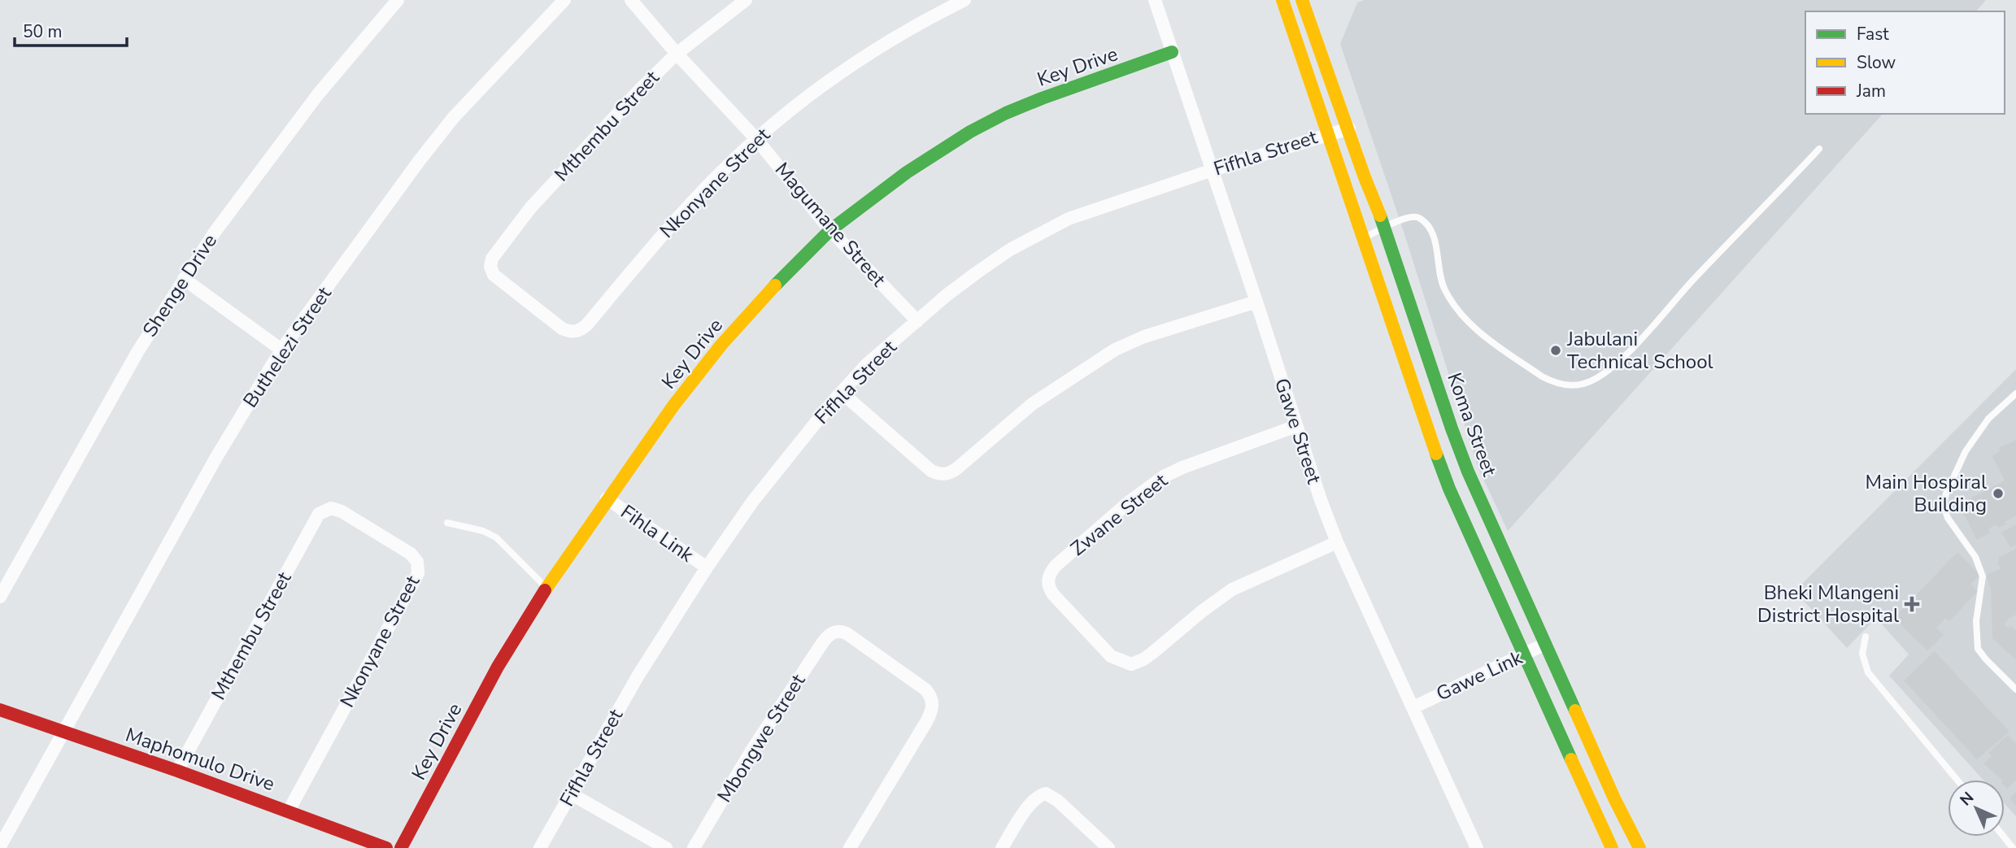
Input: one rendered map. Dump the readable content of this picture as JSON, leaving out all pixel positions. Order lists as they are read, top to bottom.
{
  "streets": {
    "main road": ["Key Drive", "Koma Street", "Maphomulo Drive"],
    "street": [
      "Mthembu Street",
      "Fifhla Street",
      "Nkonyane Street",
      "Magumane Street",
      "Shenge Drive",
      "Buthelezi Street",
      "Gawe Street",
      "Zwane Street",
      "Fihla Link",
      "Gawe Link",
      "Mbongwe Street"
    ]
  },
  "crossings": [
    ["Key Drive", "Magumane Street"],
    ["Key Drive", "Gawe Street"],
    ["Key Drive", "Fihla Link"],
    ["Mthembu Street", "Nkonyane Street"],
    ["Mthembu Street", "Magumane Street"],
    ["Mthembu Street", "Maphomulo Drive"],
    ["Fifhla Street", "Magumane Street"],
    ["Fifhla Street", "Koma Street"],
    ["Fifhla Street", "Gawe Street"],
    ["Fifhla Street", "Fihla Link"],
    ["Nkonyane Street", "Magumane Street"],
    ["Nkonyane Street", "Maphomulo Drive"],
    ["Buthelezi Street", "Maphomulo Drive"],
    ["Koma Street", "Gawe Link"],
    ["Gawe Street", "Zwane Street"],
    ["Gawe Street", "Gawe Link"]
  ],
  "places": {
    "other": ["Jabulani Technical School", "Main Hospiral Building"],
    "health": ["Bheki Mlangeni District Hospital"]
  },
  "legend": ["Fast", "Slow", "Jam"],
  "scale_bar": "50 m",
  "north": "top left"
}
